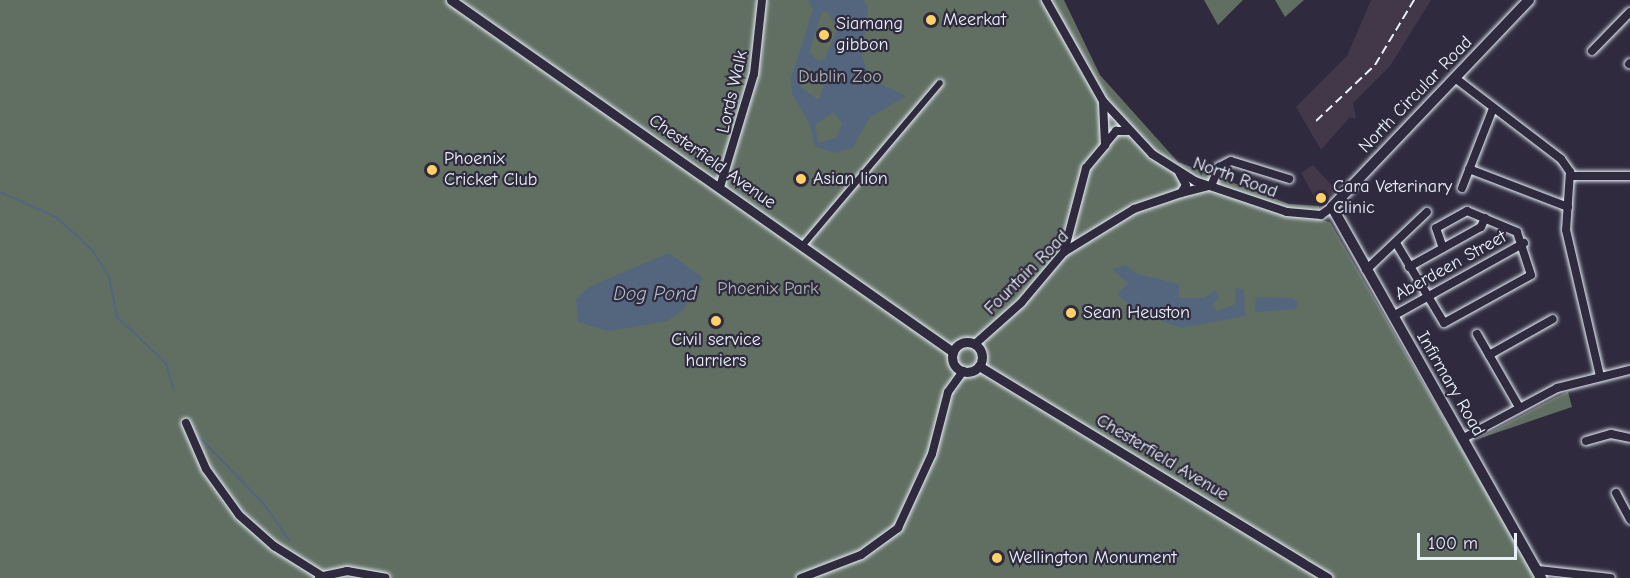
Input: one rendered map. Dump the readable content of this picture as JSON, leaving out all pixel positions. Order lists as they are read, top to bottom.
{
  "streets": {
    "main road": ["North Circular Road", "Infirmary Road"],
    "street": [
      "Lords Walk",
      "Chesterfield Avenue",
      "North Road",
      "Aberdeen Street",
      "Fountain Road"
    ]
  },
  "crossings": [
    ["Lords Walk", "Chesterfield Avenue"],
    ["North Circular Road", "North Road"],
    ["North Circular Road", "Infirmary Road"],
    ["Chesterfield Avenue", "Fountain Road"],
    ["North Road", "Fountain Road"],
    ["North Road", "Infirmary Road"],
    ["Aberdeen Street", "Infirmary Road"]
  ],
  "water": ["Dog Pond"],
  "parks": ["Dublin Zoo", "Phoenix Park"],
  "places": [
    "Meerkat",
    "Siamang gibbon",
    "Phoenix Cricket Club",
    "Asian lion",
    "Cara Veterinary Clinic",
    "Sean Heuston",
    "Civil service harriers",
    "Wellington Monument"
  ],
  "scale_bar": "100 m"
}
